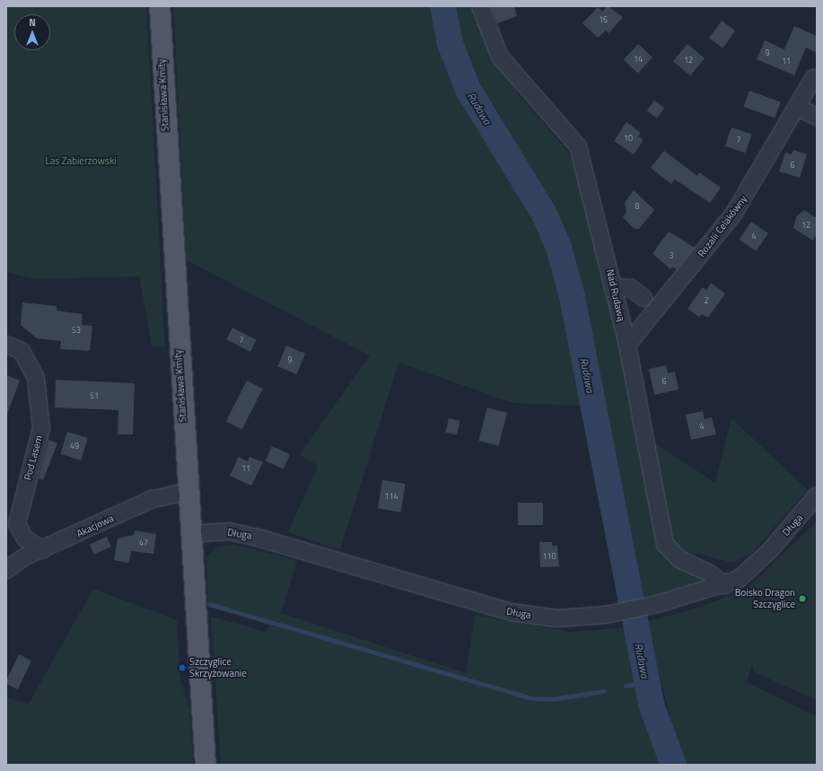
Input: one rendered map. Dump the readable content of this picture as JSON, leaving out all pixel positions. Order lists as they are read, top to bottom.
{
  "streets": {
    "main road": ["Stanisława Kmity"],
    "street": [
      "Rozalii Celakówny",
      "Nad Rudawą",
      "Pod Lasem",
      "Długa",
      "Akacjowa"
    ]
  },
  "crossings": [
    ["Stanisława Kmity", "Długa"],
    ["Stanisława Kmity", "Akacjowa"],
    ["Rozalii Celakówny", "Nad Rudawą"],
    ["Nad Rudawą", "Długa"],
    ["Pod Lasem", "Akacjowa"]
  ],
  "water": ["Rudawa"],
  "parks": ["Las Zabierzowski"],
  "places": ["Boisko Dragon Szczyglice", "Szczyglice Skrzyżowanie"],
  "house_numbers": [
    "16",
    "9",
    "14",
    "12",
    "11",
    "10",
    "7",
    "6",
    "8",
    "12",
    "4",
    "3",
    "2",
    "53",
    "7",
    "9",
    "6",
    "51",
    "4",
    "49",
    "11",
    "114",
    "47",
    "110"
  ],
  "north": "top"
}
